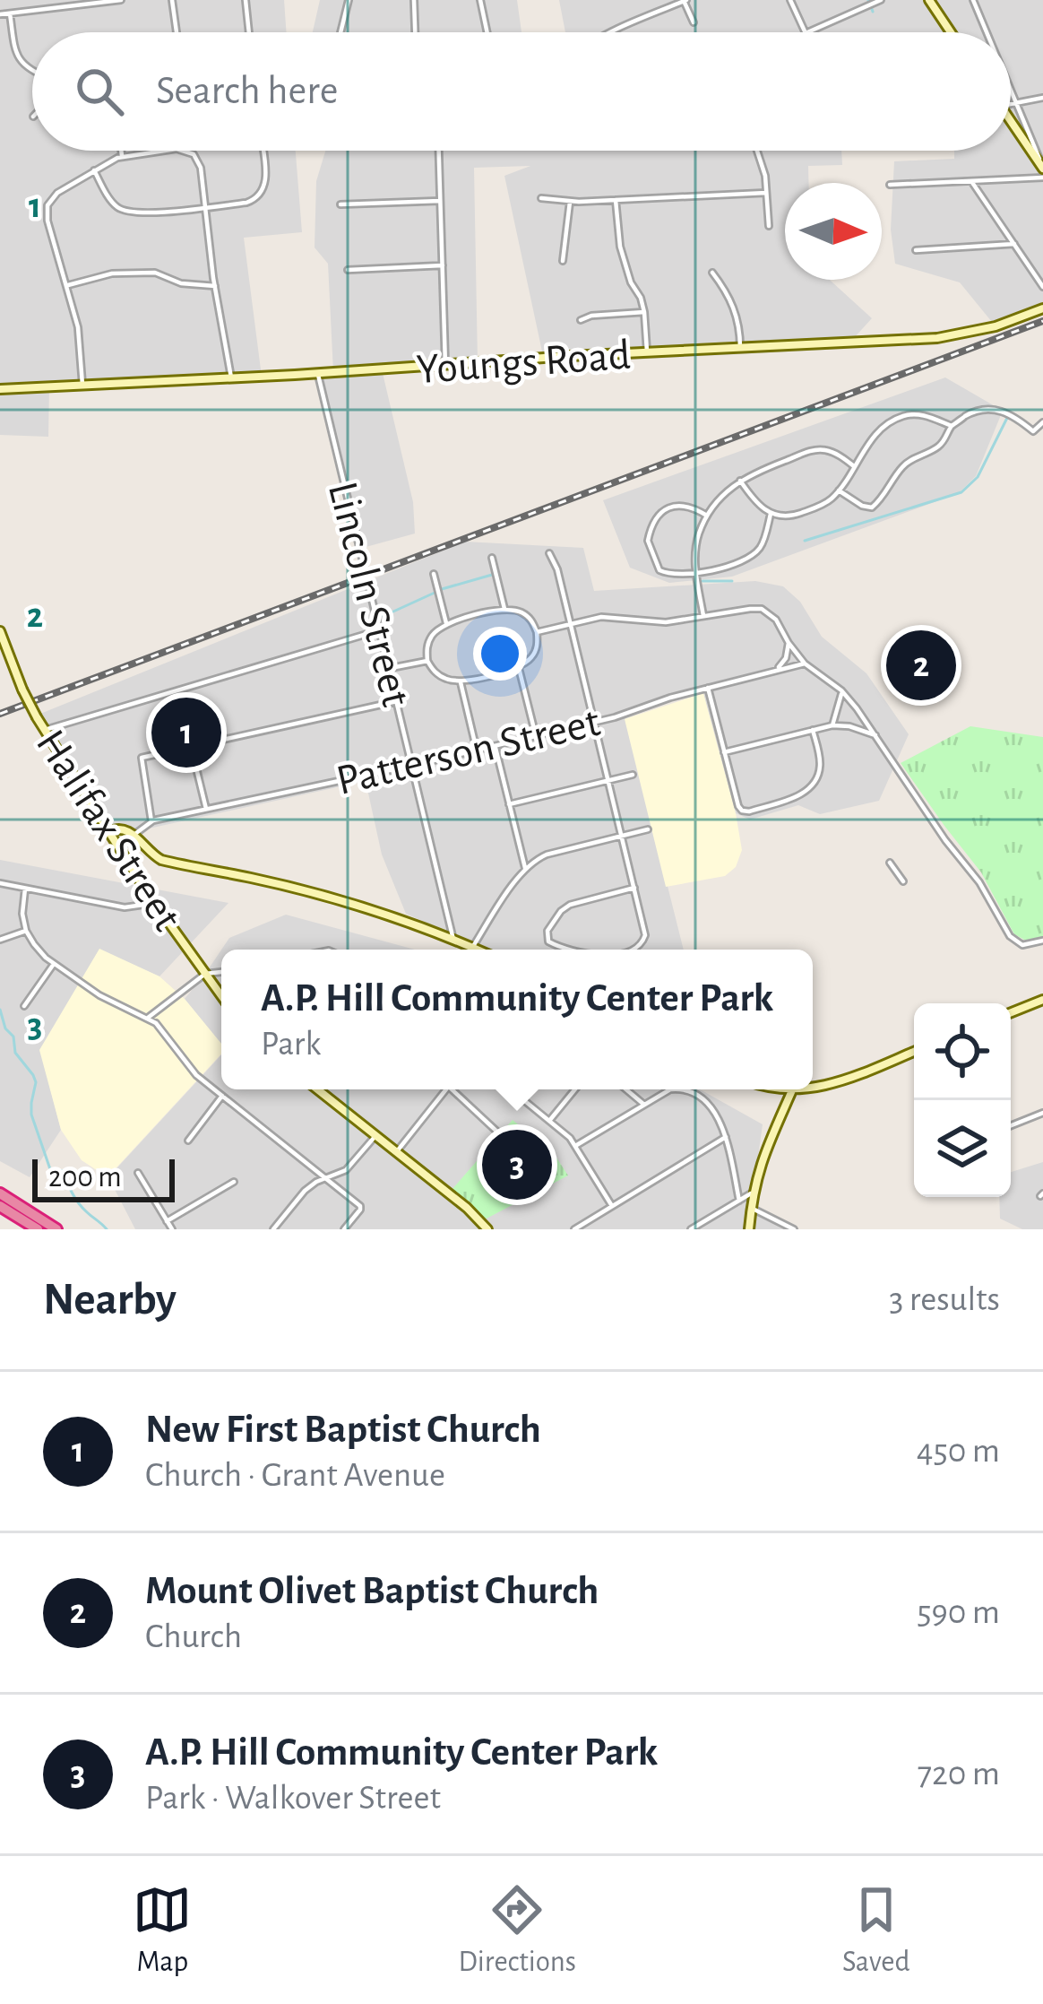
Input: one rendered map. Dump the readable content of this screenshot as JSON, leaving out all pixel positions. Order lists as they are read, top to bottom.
{
  "streets": {
    "street": [
      "Youngs Road",
      "Lincoln Street",
      "Patterson Street",
      "Halifax Street"
    ]
  },
  "crossings": [
    ["Youngs Road", "Lincoln Street"],
    ["Lincoln Street", "Patterson Street"],
    ["Patterson Street", "Halifax Street"]
  ],
  "scale_bar": "200 m",
  "north": "right",
  "page": {
    "search": "Search here",
    "pins": ["2", "1", "3"],
    "popup": ["A.P. Hill Community Center Park", "Park"],
    "scale": "200 m",
    "heading": ["Nearby", "3 results"],
    "list": [
      {
        "mark": "1",
        "name": "New First Baptist Church",
        "note": "Church · Grant Avenue",
        "value": "450 m"
      },
      {
        "mark": "2",
        "name": "Mount Olivet Baptist Church",
        "note": "Church",
        "value": "590 m"
      },
      {
        "mark": "3",
        "name": "A.P. Hill Community Center Park",
        "note": "Park · Walkover Street",
        "value": "720 m"
      }
    ],
    "nav": ["Map", "Directions", "Saved"]
  },
  "grid": {
    "rows": ["1", "2", "3"]
  }
}
